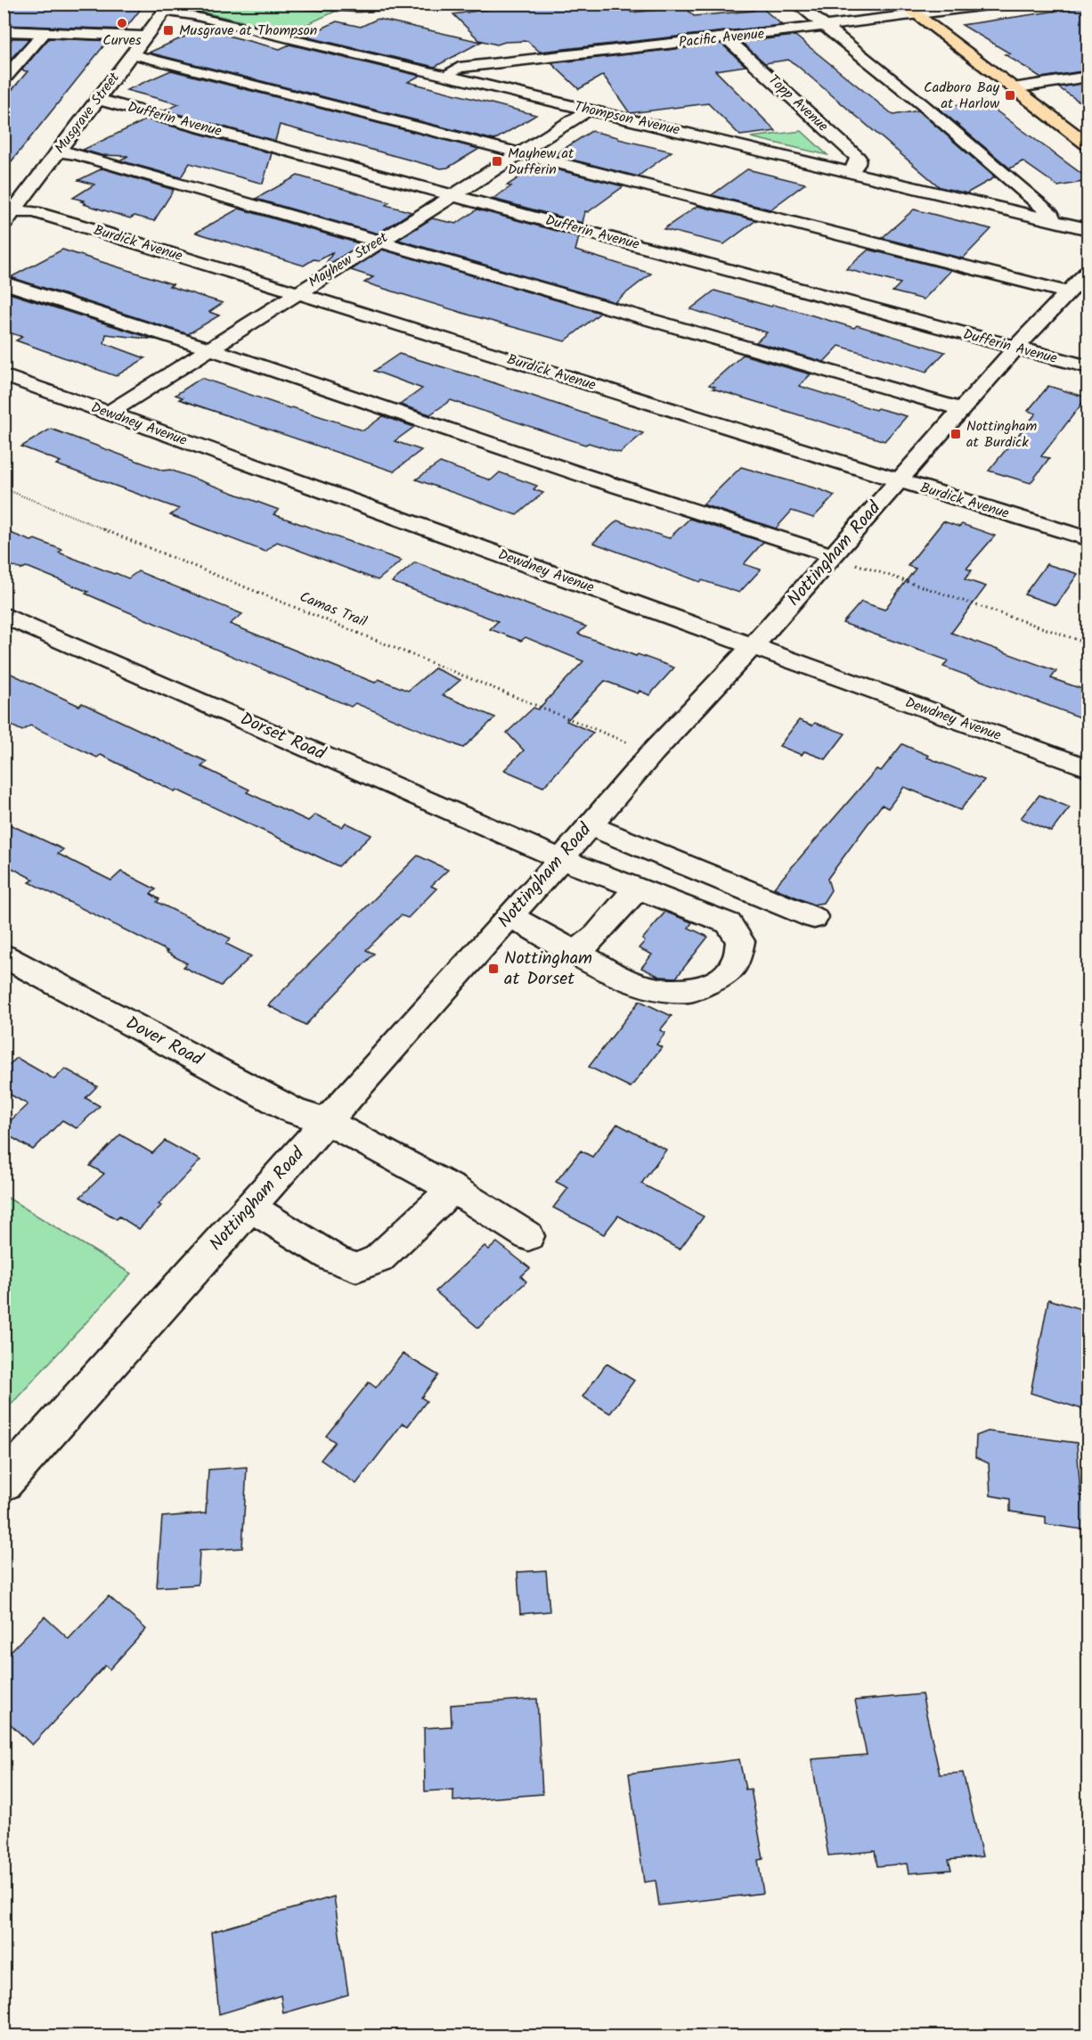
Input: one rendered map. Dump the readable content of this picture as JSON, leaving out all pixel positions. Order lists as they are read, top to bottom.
{
  "streets": {
    "street": [
      "Pacific Avenue",
      "Topp Avenue",
      "Musgrave Street",
      "Thompson Avenue",
      "Dufferin Avenue",
      "Burdick Avenue",
      "Mayhew Street",
      "Dewdney Avenue",
      "Nottingham Road",
      "Dorset Road",
      "Dover Road"
    ],
    "path": ["Camas Trail"]
  },
  "crossings": [
    ["Pacific Avenue", "Topp Avenue"],
    ["Pacific Avenue", "Thompson Avenue"],
    ["Topp Avenue", "Thompson Avenue"],
    ["Musgrave Street", "Thompson Avenue"],
    ["Musgrave Street", "Dufferin Avenue"],
    ["Musgrave Street", "Burdick Avenue"],
    ["Thompson Avenue", "Mayhew Street"],
    ["Dufferin Avenue", "Mayhew Street"],
    ["Dufferin Avenue", "Nottingham Road"],
    ["Burdick Avenue", "Mayhew Street"],
    ["Burdick Avenue", "Nottingham Road"],
    ["Mayhew Street", "Dewdney Avenue"],
    ["Dewdney Avenue", "Nottingham Road"],
    ["Nottingham Road", "Camas Trail"],
    ["Nottingham Road", "Dorset Road"],
    ["Nottingham Road", "Dover Road"]
  ],
  "places": {
    "other": ["Curves"],
    "transit": [
      "Musgrave at Thompson",
      "Cadboro Bay at Harlow",
      "Mayhew at Dufferin",
      "Nottingham at Burdick",
      "Nottingham at Dorset"
    ]
  }
}
